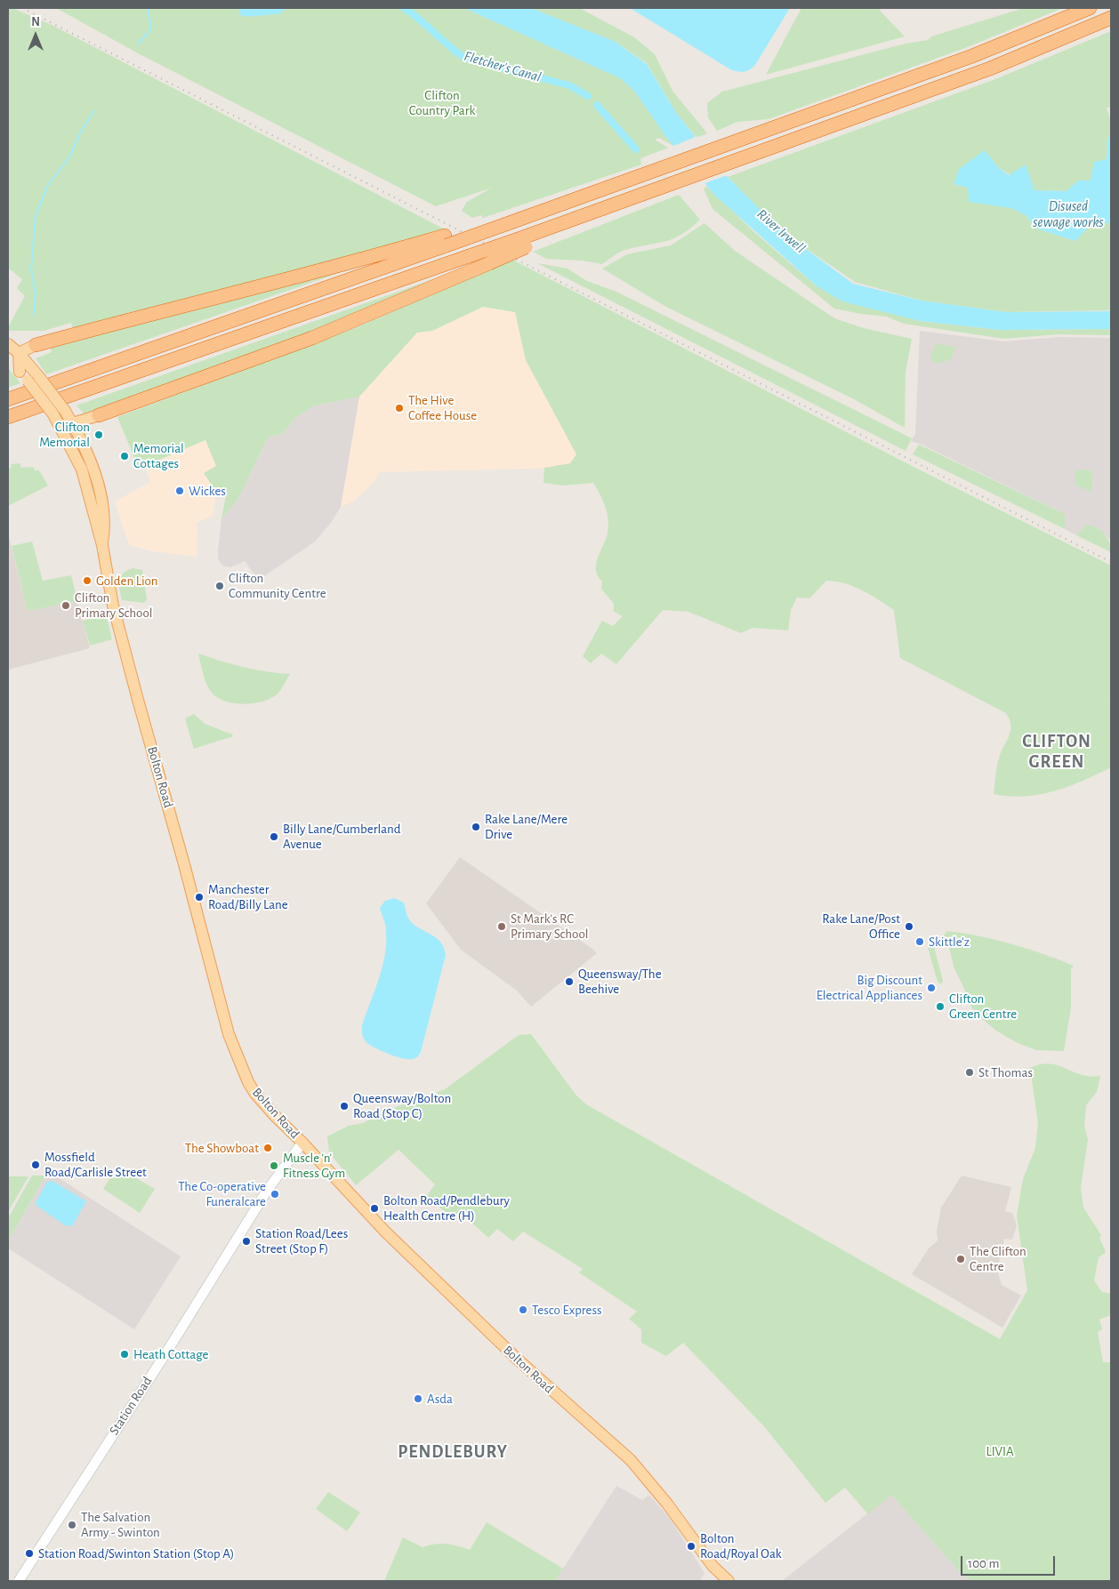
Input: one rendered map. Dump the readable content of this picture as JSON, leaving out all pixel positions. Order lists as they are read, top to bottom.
{
  "streets": {
    "main road": ["Bolton Road", "Station Road"]
  },
  "crossings": [
    ["Bolton Road", "Station Road"]
  ],
  "districts": ["CLIFTON GREEN", "PENDLEBURY"],
  "water": ["Fletcher's Canal", "Disused sewage works", "River Irwell"],
  "parks": ["Clifton Country Park", "LIVIA"],
  "places": [
    "The Hive Coffee House",
    "Clifton Memorial",
    "Memorial Cottages",
    "Wickes",
    "Golden Lion",
    "Clifton Community Centre",
    "Clifton Primary School",
    "Rake Lane/Mere Drive",
    "Billy Lane/Cumberland Avenue",
    "Manchester Road/Billy Lane",
    "St Mark's RC Primary School",
    "Rake Lane/Post Office",
    "Skittle'z",
    "Queensway/The Beehive",
    "Big Discount Electrical Appliances",
    "Clifton Green Centre",
    "St Thomas",
    "Queensway/Bolton Road (Stop C)",
    "The Showboat",
    "Mossfield Road/Carlisle Street",
    "Muscle 'n' Fitness Gym",
    "The Co-operative Funeralcare",
    "Bolton Road/Pendlebury Health Centre (H)",
    "Station Road/Lees Street (Stop F)",
    "The Clifton Centre",
    "Tesco Express",
    "Heath Cottage",
    "Asda",
    "The Salvation Army - Swinton",
    "Bolton Road/Royal Oak",
    "Station Road/Swinton Station (Stop A)"
  ],
  "scale_bar": "100 m",
  "north": "top"
}
